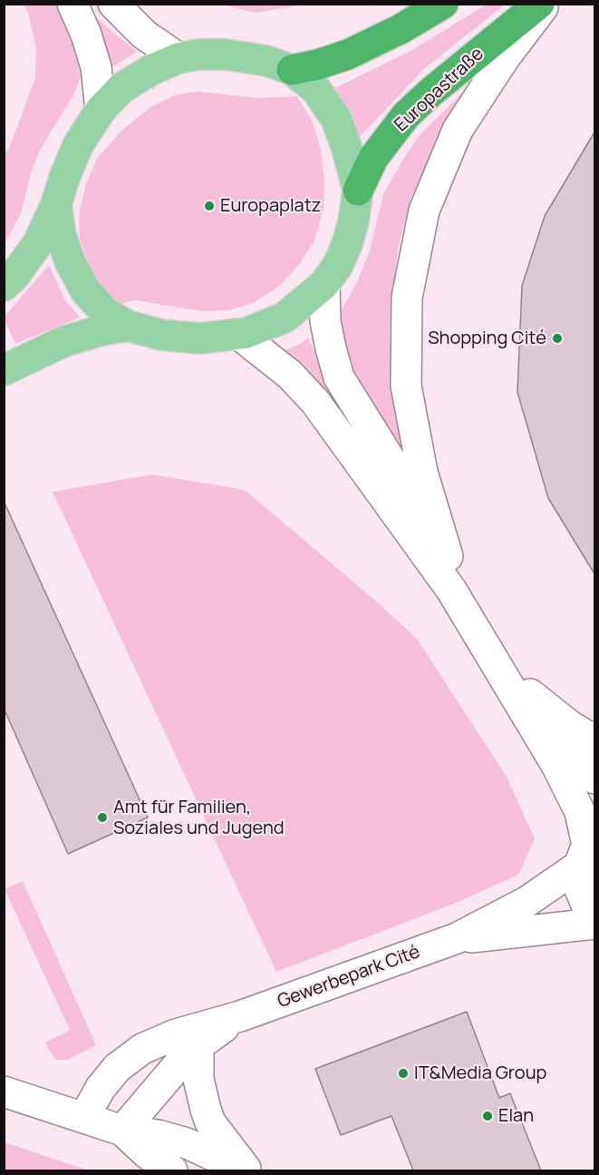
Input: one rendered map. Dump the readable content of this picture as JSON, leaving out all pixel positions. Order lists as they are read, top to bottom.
{
  "streets": {
    "highway": ["Europastraße"],
    "street": ["Gewerbepark Cité"]
  },
  "places": [
    "Europaplatz",
    "Shopping Cité",
    "Amt für Familien, Soziales und Jugend",
    "IT&Media Group",
    "Elan"
  ]
}
